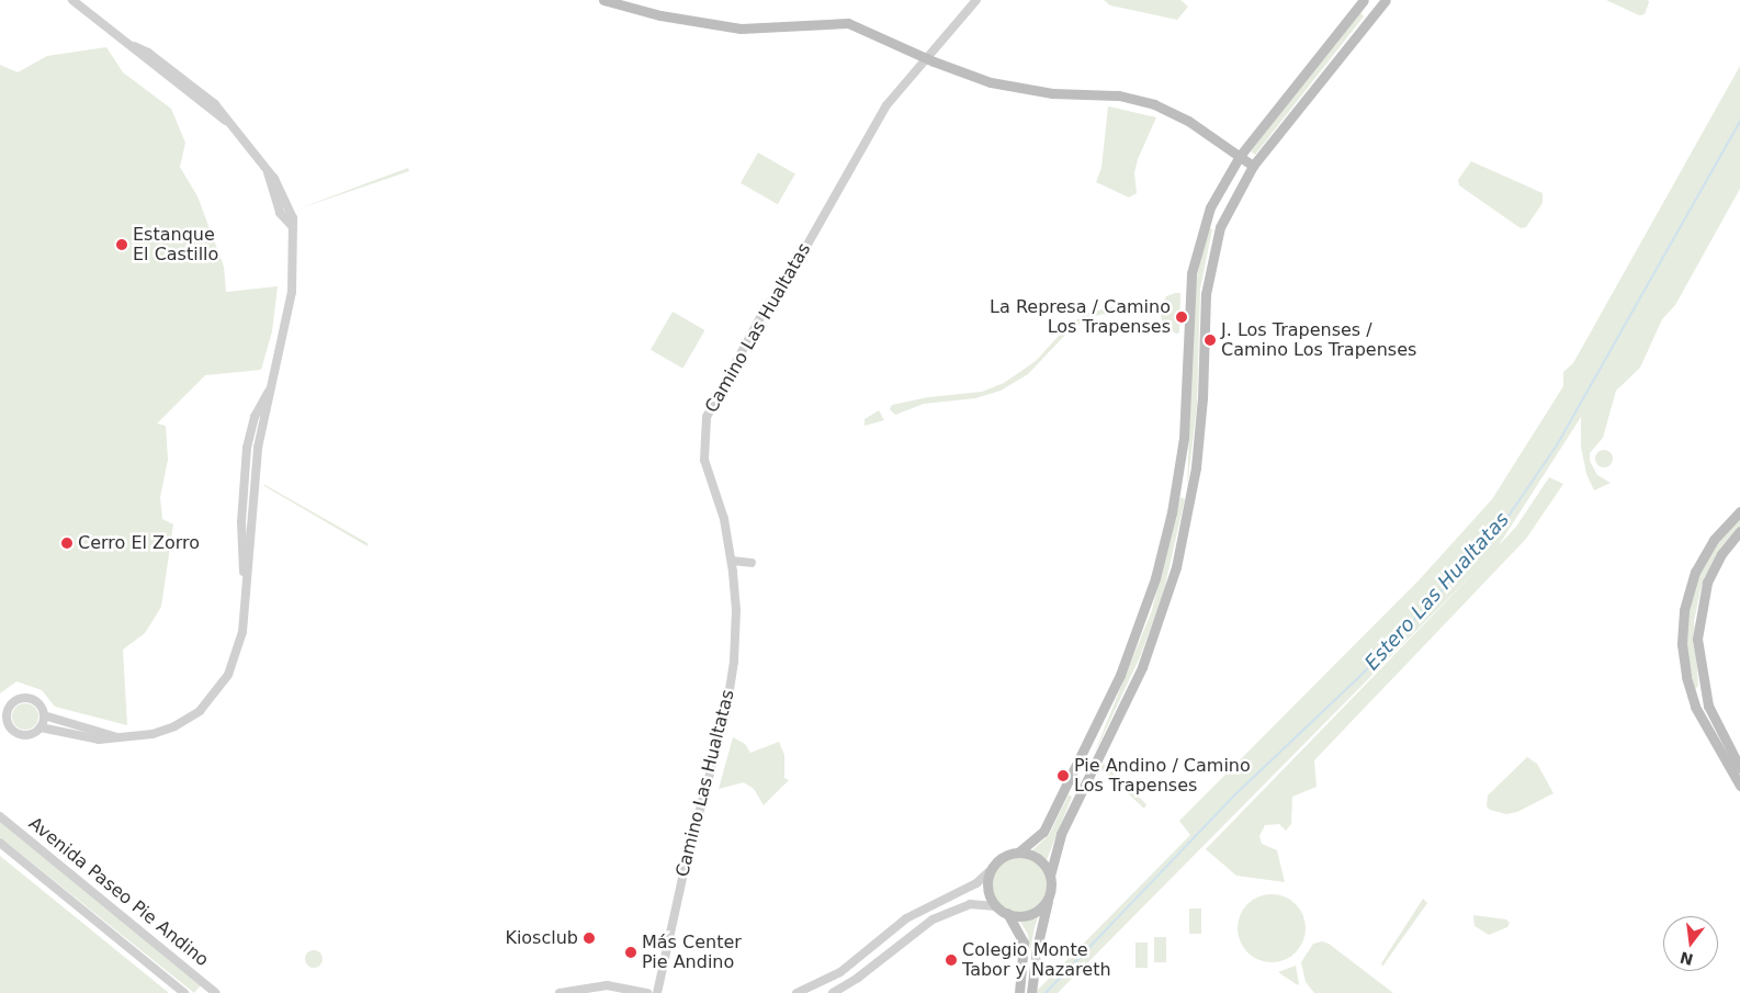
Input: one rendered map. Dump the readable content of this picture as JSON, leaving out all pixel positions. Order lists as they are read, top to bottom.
{
  "streets": {
    "street": ["Camino Las Hualtatas", "Avenida Paseo Pie Andino"]
  },
  "water": ["Estero Las Hualtatas"],
  "places": [
    "Estanque El Castillo",
    "La Represa / Camino Los Trapenses",
    "J. Los Trapenses / Camino Los Trapenses",
    "Cerro El Zorro",
    "Pie Andino / Camino Los Trapenses",
    "Kiosclub",
    "Más Center Pie Andino",
    "Colegio Monte Tabor y Nazareth"
  ],
  "north": "bottom"
}
